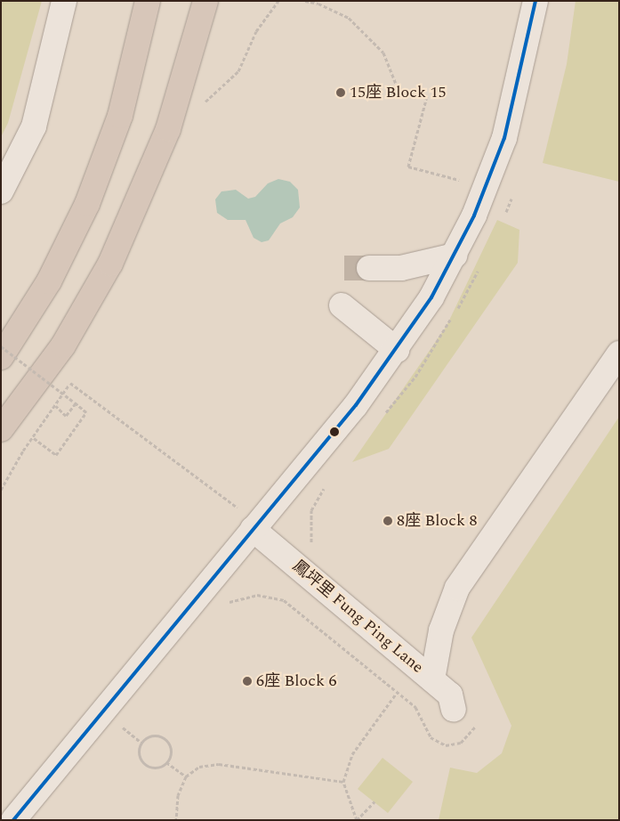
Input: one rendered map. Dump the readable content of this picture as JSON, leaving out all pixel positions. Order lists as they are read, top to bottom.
{
  "streets": {
    "street": ["鳳坪里 Fung Ping Lane"]
  },
  "places": ["15座 Block 15", "8座 Block 8", "6座 Block 6"]
}
